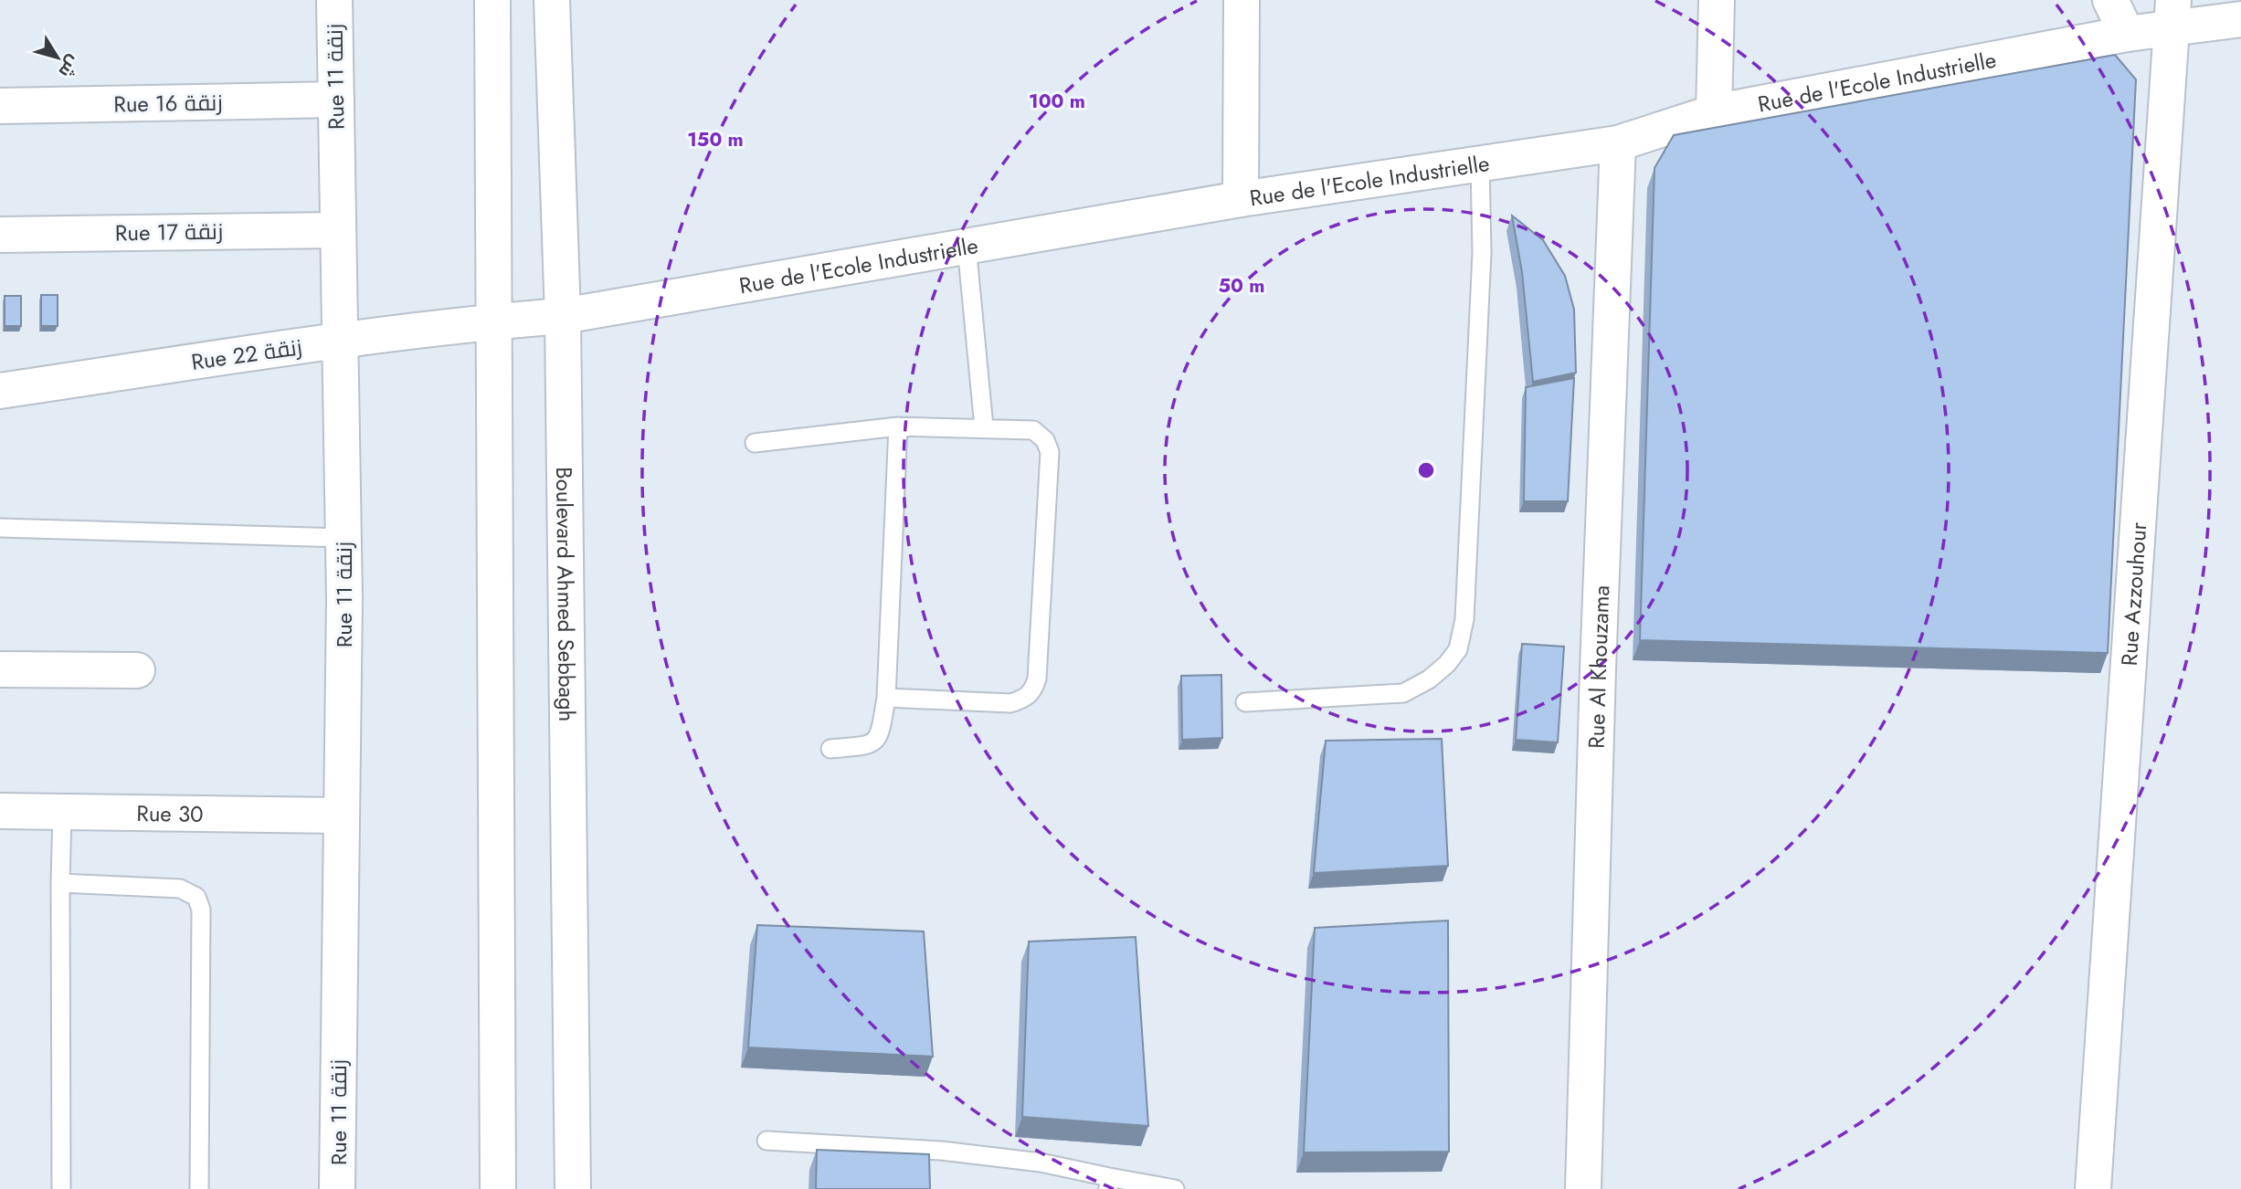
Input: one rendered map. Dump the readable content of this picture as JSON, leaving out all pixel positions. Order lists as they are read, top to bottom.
{
  "streets": {
    "street": [
      "Rue 11 زنقة",
      "Rue de l'Ecole Industrielle",
      "Rue 16 زنقة",
      "Rue 17 زنقة",
      "Rue 22 زنقة",
      "Boulevard Ahmed Sebbagh",
      "Rue Azzouhour",
      "Rue Al Khouzama",
      "Rue 30"
    ]
  },
  "crossings": [
    ["Rue 11 زنقة", "Rue 16 زنقة"],
    ["Rue 11 زنقة", "Rue 17 زنقة"],
    ["Rue 11 زنقة", "Rue 22 زنقة"],
    ["Rue 11 زنقة", "Rue 30"],
    ["Rue de l'Ecole Industrielle", "Rue 22 زنقة"],
    ["Rue de l'Ecole Industrielle", "Boulevard Ahmed Sebbagh"],
    ["Rue de l'Ecole Industrielle", "Rue Azzouhour"],
    ["Rue de l'Ecole Industrielle", "Rue Al Khouzama"]
  ],
  "north": "bottom right",
  "rings": ["100 m", "150 m", "50 m"]
}
